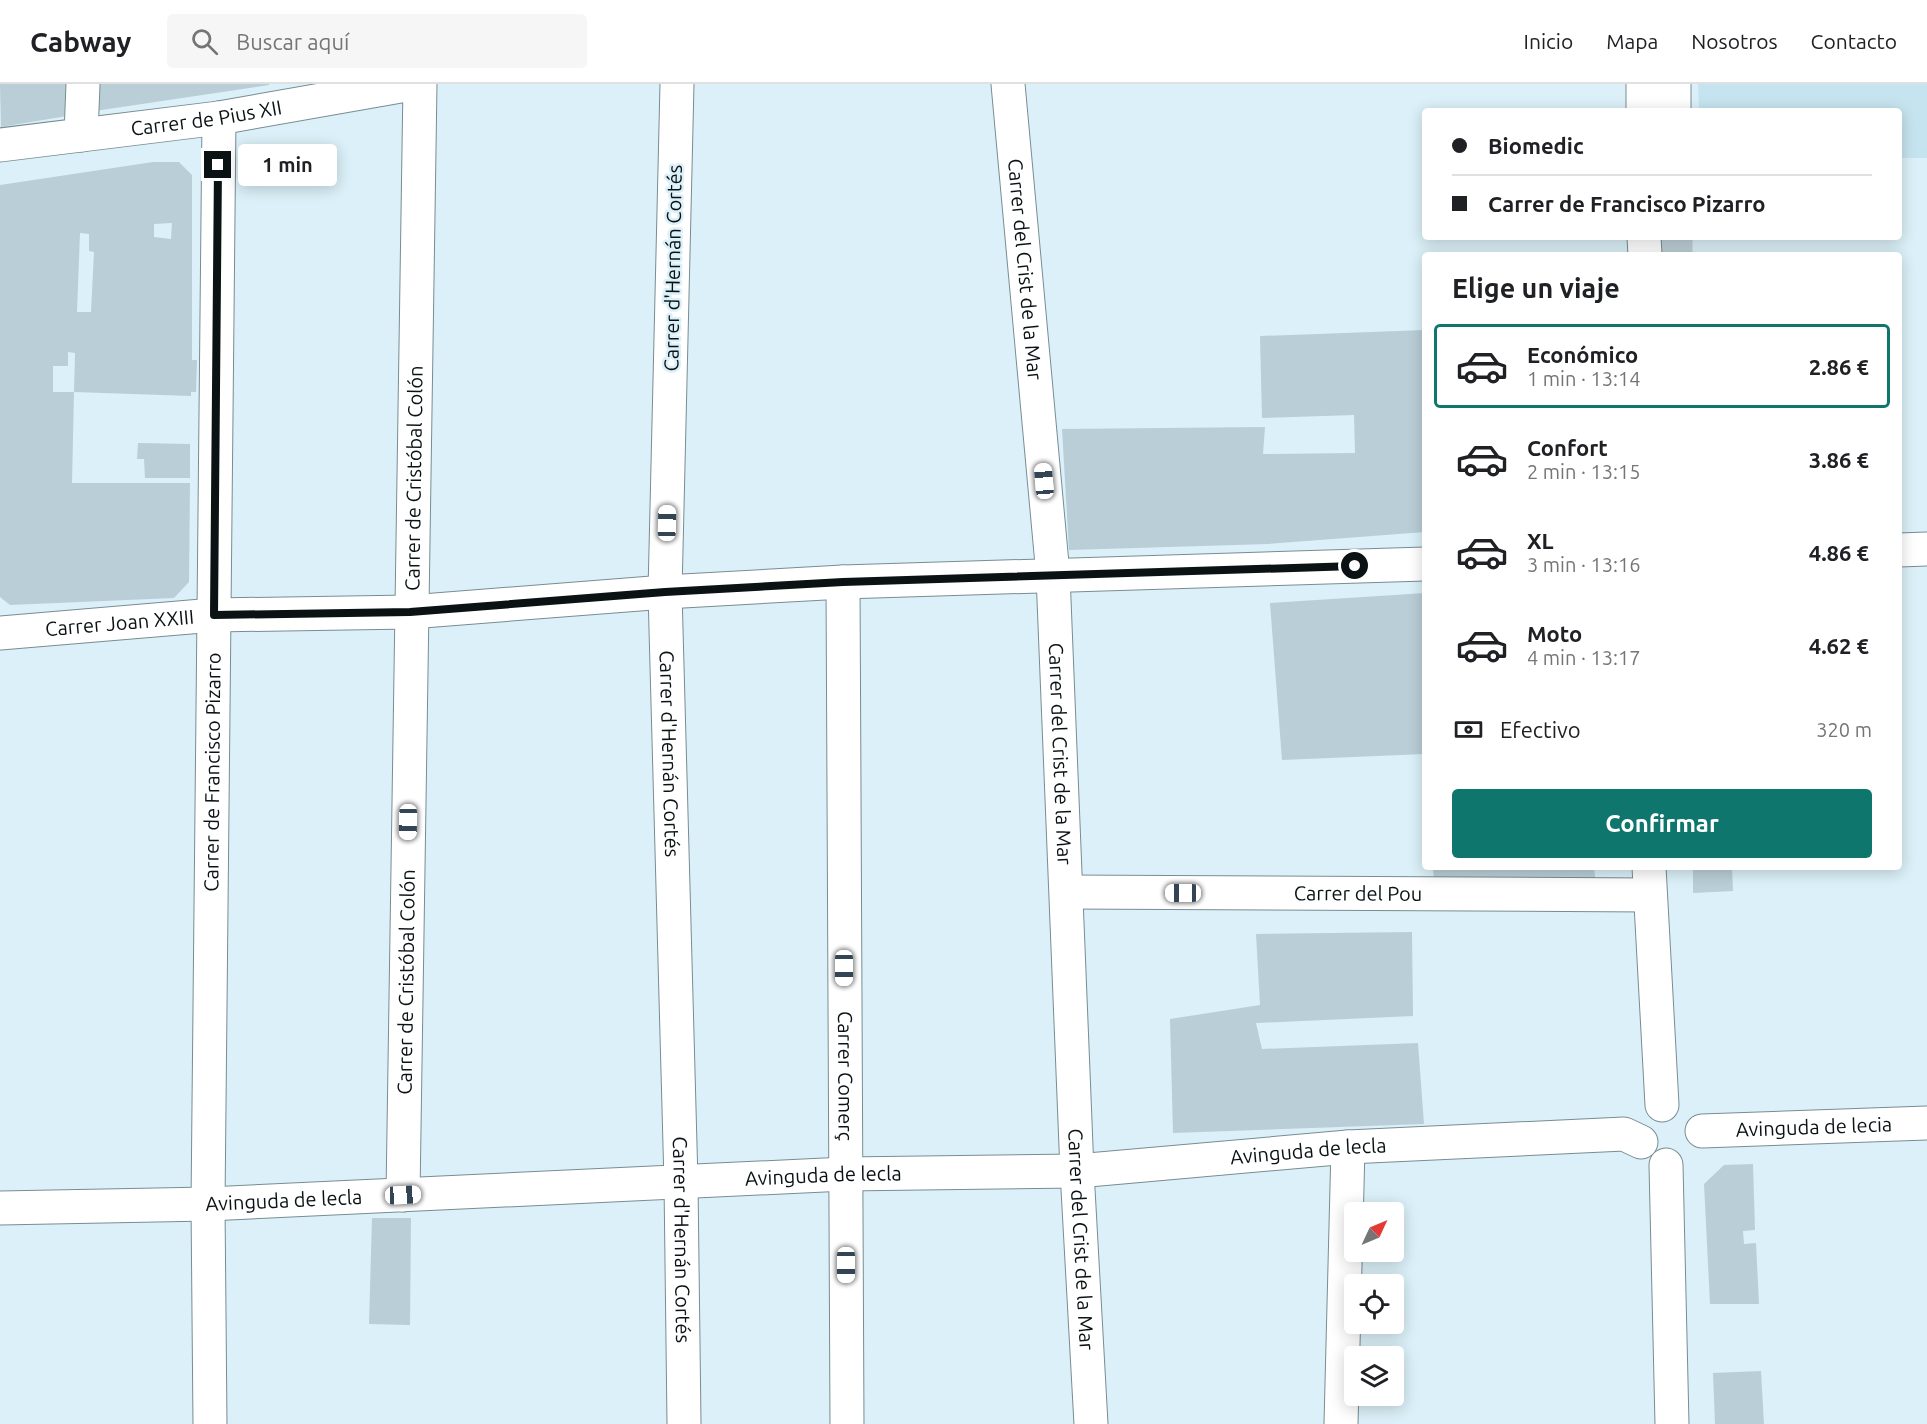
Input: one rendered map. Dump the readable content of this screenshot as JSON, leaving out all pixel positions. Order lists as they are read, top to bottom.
{
  "streets": {
    "street": [
      "Carrer de Pius XII",
      "Carrer d'Hernán Cortés",
      "Carrer del Crist de la Mar",
      "Carrer de Cristóbal Colón",
      "Carrer Joan XXIII",
      "Carrer de Francisco Pizarro",
      "Carrer del Pou",
      "Carrer Comerç",
      "Avinguda de lecia",
      "Avinguda de lecla"
    ]
  },
  "crossings": [
    ["Carrer de Pius XII", "Carrer de Francisco Pizarro"],
    ["Carrer d'Hernán Cortés", "Carrer Joan XXIII"],
    ["Carrer d'Hernán Cortés", "Avinguda de lecla"],
    ["Carrer del Crist de la Mar", "Carrer Joan XXIII"],
    ["Carrer del Crist de la Mar", "Carrer del Pou"],
    ["Carrer del Crist de la Mar", "Avinguda de lecla"],
    ["Carrer de Cristóbal Colón", "Carrer Joan XXIII"],
    ["Carrer de Cristóbal Colón", "Avinguda de lecla"],
    ["Carrer Joan XXIII", "Carrer de Francisco Pizarro"],
    ["Carrer Joan XXIII", "Carrer Comerç"],
    ["Carrer de Francisco Pizarro", "Avinguda de lecla"],
    ["Carrer Comerç", "Avinguda de lecla"],
    ["Avinguda de lecia", "Avinguda de lecla"]
  ],
  "north": "top right",
  "page": {
    "header": "Cabway",
    "search": "Buscar aquí",
    "nav": [
      "Inicio",
      "Mapa",
      "Nosotros",
      "Contacto"
    ],
    "banner": ["Biomedic", "Carrer de Francisco Pizarro"],
    "bubble": "1 min",
    "heading": "Elige un viaje",
    "list": [
      {
        "name": "Económico",
        "note": "1 min · 13:14",
        "value": "2.86 €"
      },
      {
        "name": "Confort",
        "note": "2 min · 13:15",
        "value": "3.86 €"
      },
      {
        "name": "XL",
        "note": "3 min · 13:16",
        "value": "4.86 €"
      },
      {
        "name": "Moto",
        "note": "4 min · 13:17",
        "value": "4.62 €"
      }
    ],
    "pay": ["Efectivo", "320 m"],
    "buttons": "Confirmar"
  }
}
